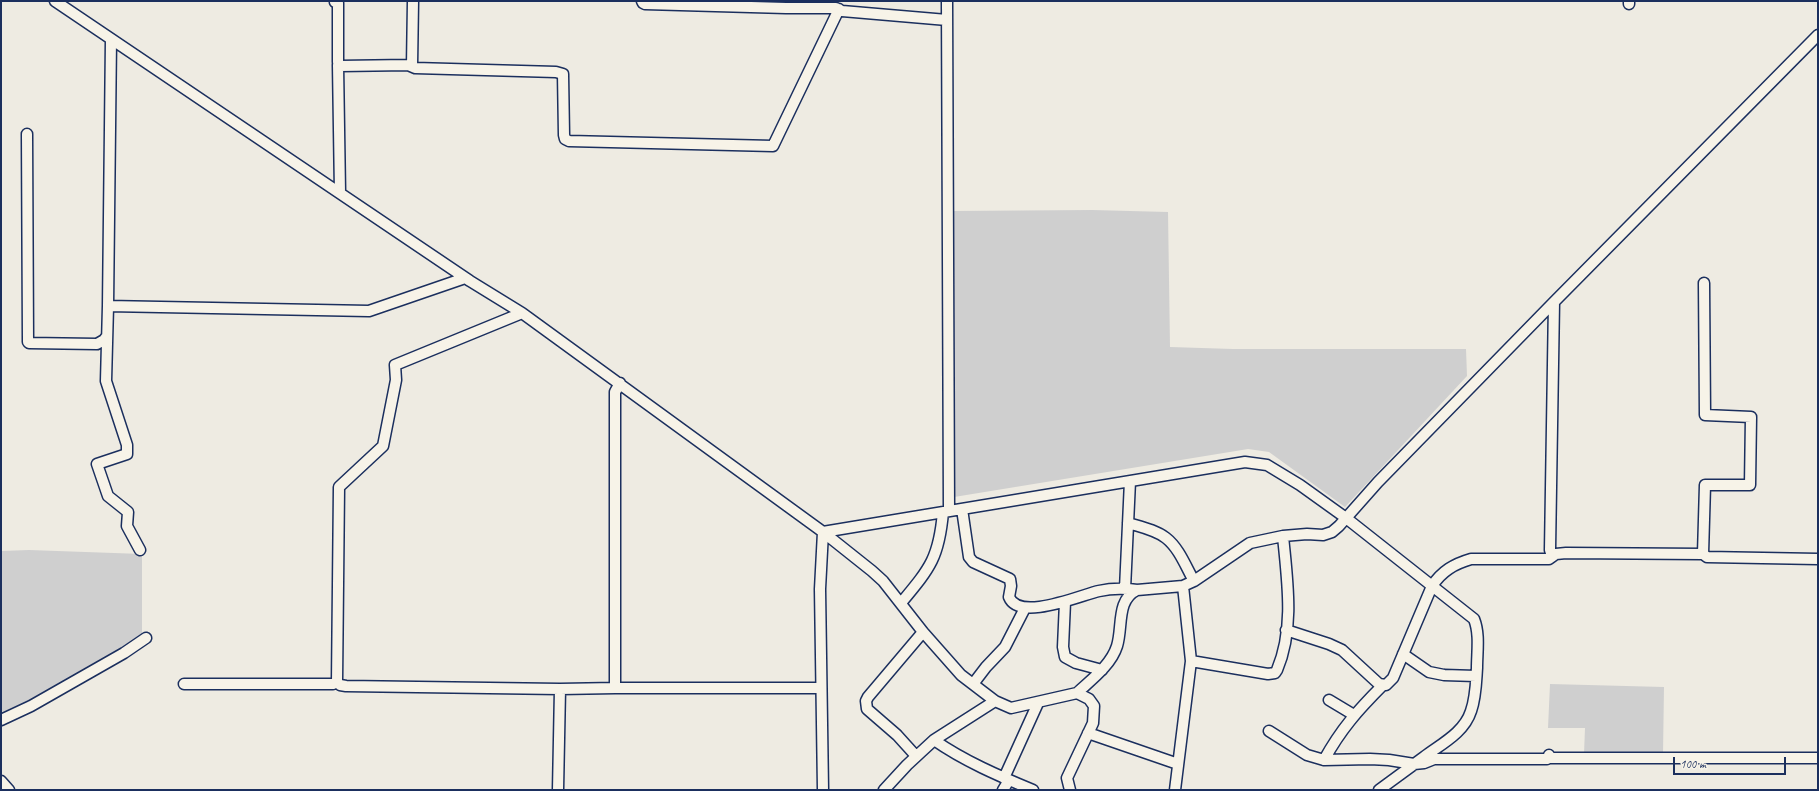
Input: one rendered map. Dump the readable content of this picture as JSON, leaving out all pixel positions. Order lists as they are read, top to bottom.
{
  "scale_bar": "100 m"
}
